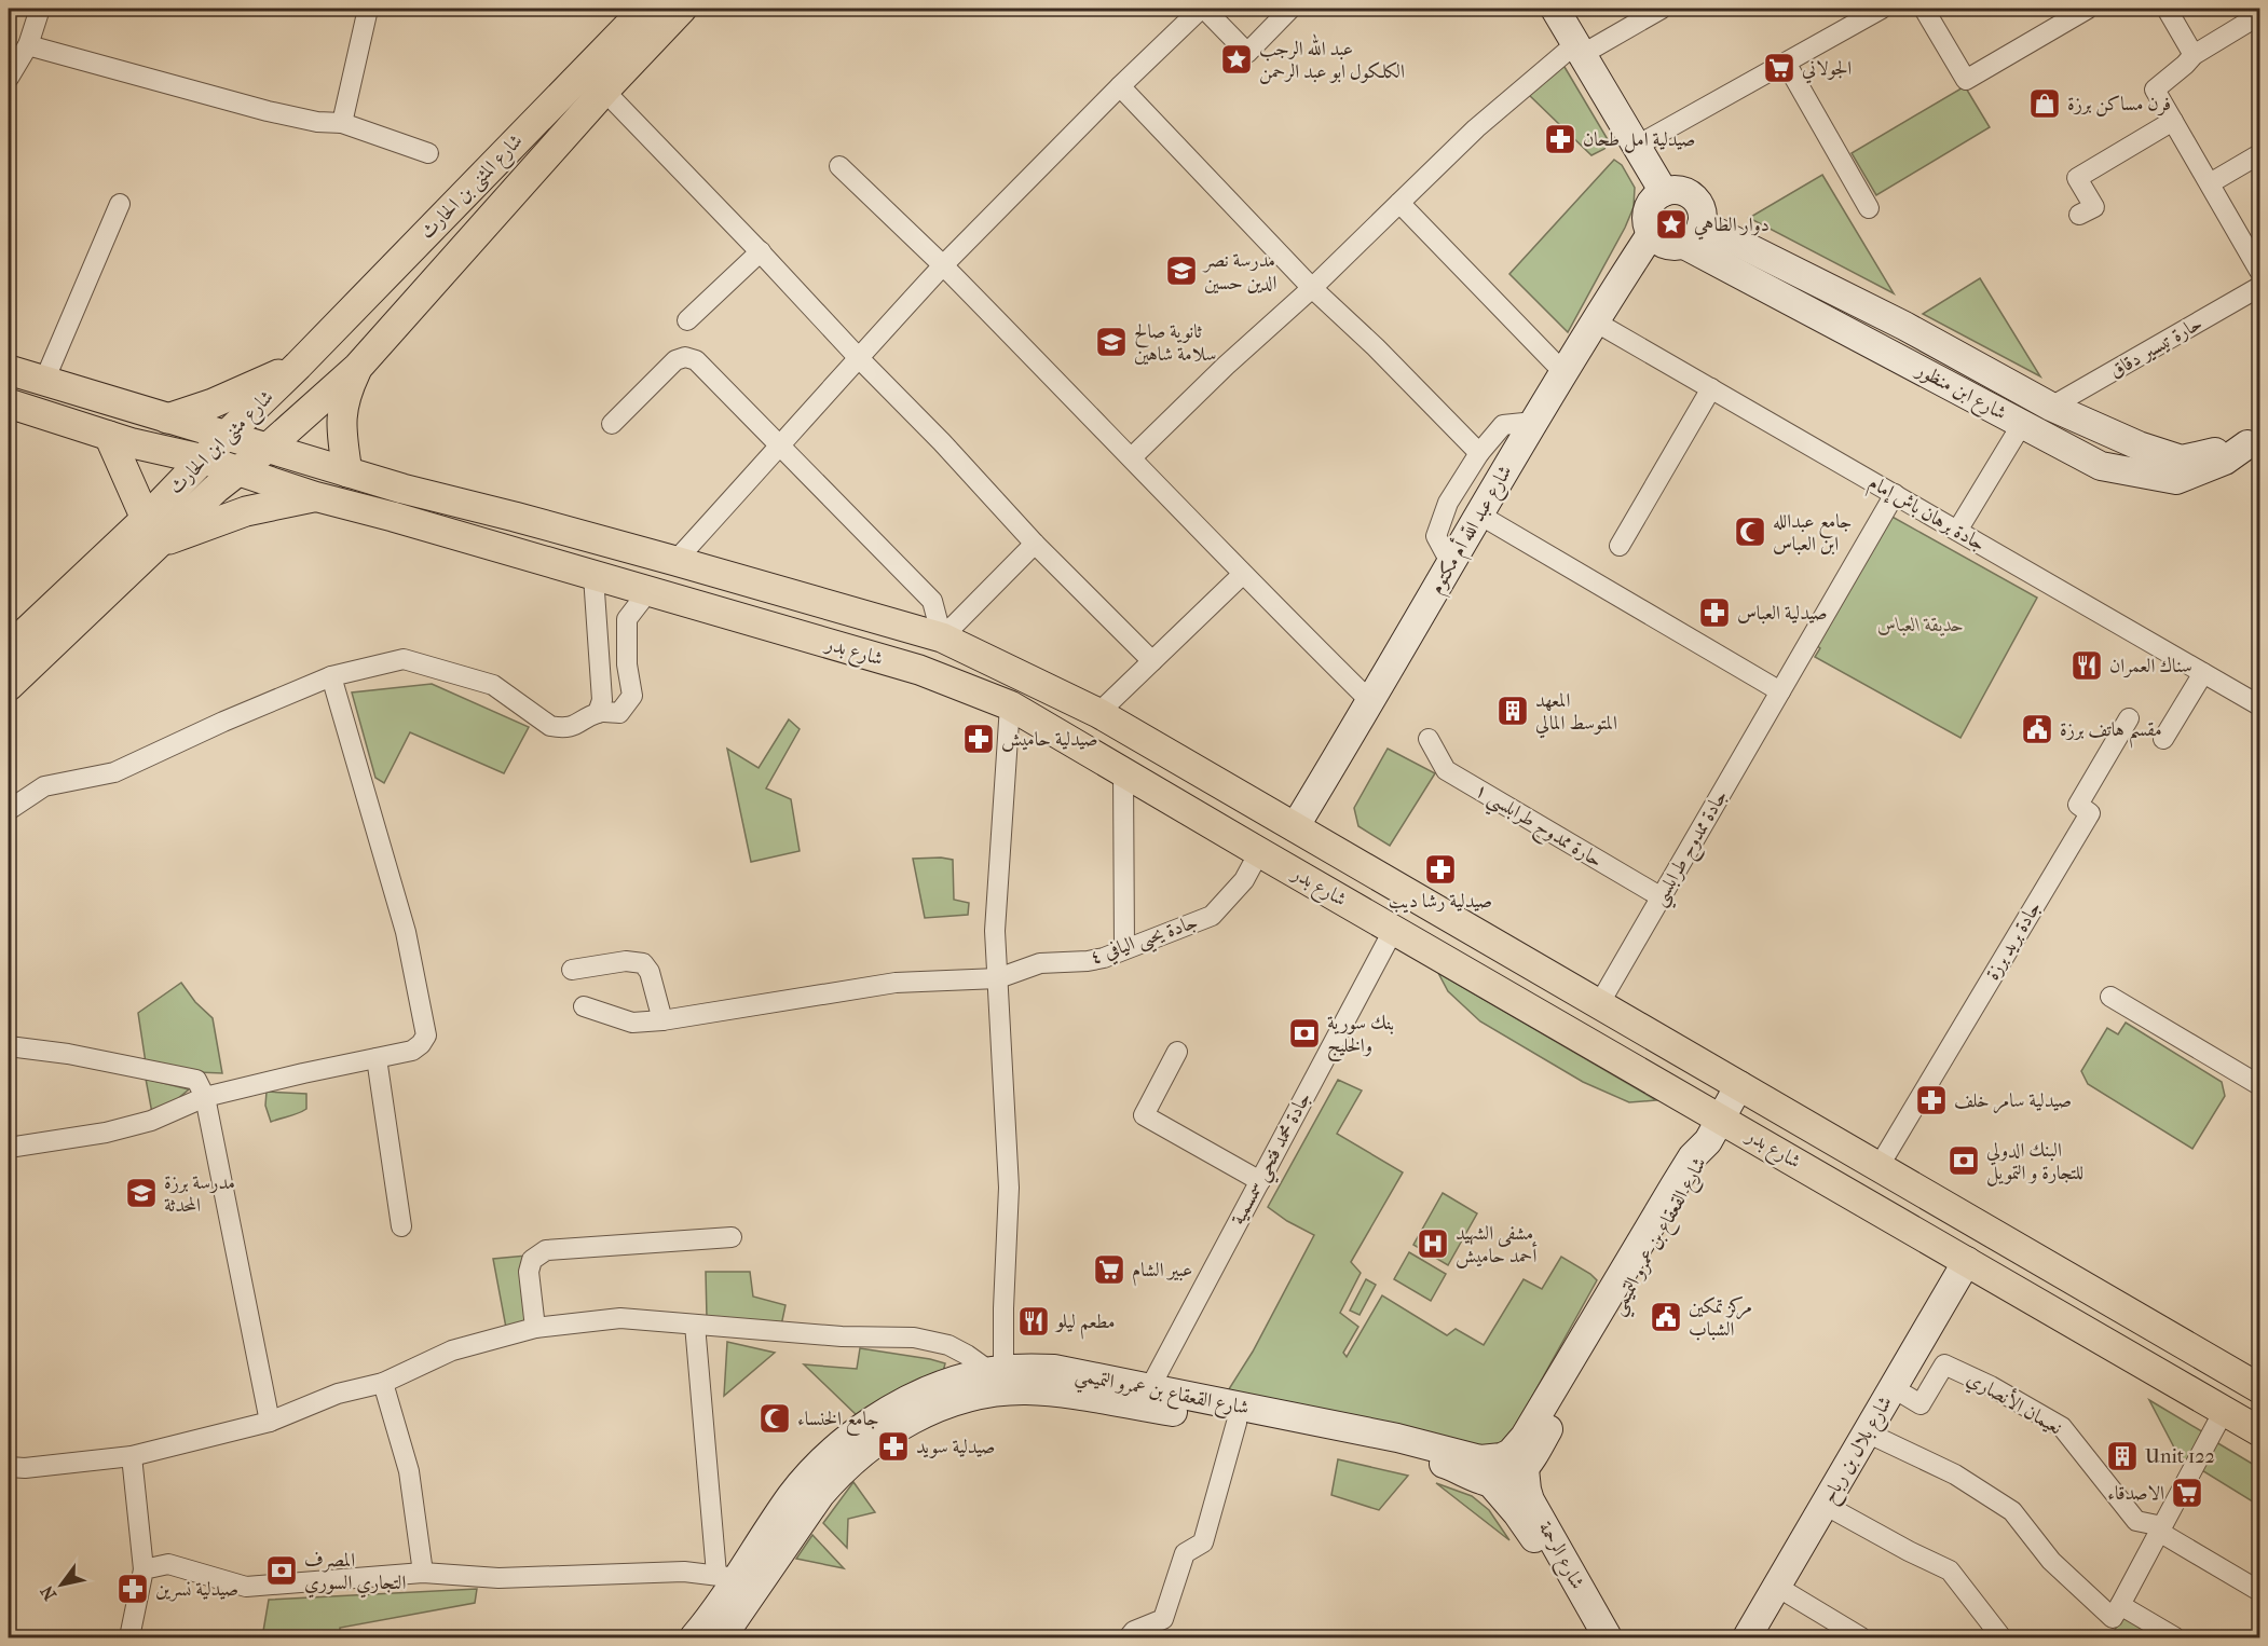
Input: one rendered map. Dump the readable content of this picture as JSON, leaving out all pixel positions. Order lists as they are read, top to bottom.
{
  "streets": {
    "main road": [
      "شارع المثنى بن الحارث",
      "شارع ابن منظور",
      "شارع مثنى ابن الحارث",
      "شارع عبد اللّه أم مكتوم",
      "شارع بدر",
      "شارع القعقاع بن عمرو التميمي",
      "شارع بلال بن رباح",
      "شارع الرحمة"
    ],
    "street": [
      "حارة تيسير دقاق",
      "جادة برهان باش إمام",
      "حارة ممدوح طرابلسي ١",
      "جادة ممدوح طرابلسي",
      "جادة يحيى اليافي ٤",
      "جادة بريد برزة",
      "جادة محمد فتحي سمسمية",
      "نعيمان الأنصاري"
    ]
  },
  "crossings": [
    ["شارع المثنى بن الحارث", "شارع مثنى ابن الحارث"],
    ["حارة تيسير دقاق", "شارع ابن منظور"],
    ["شارع ابن منظور", "شارع عبد اللّه أم مكتوم"],
    ["شارع مثنى ابن الحارث", "شارع بدر"],
    ["جادة برهان باش إمام", "شارع عبد اللّه أم مكتوم"],
    ["جادة برهان باش إمام", "جادة ممدوح طرابلسي"],
    ["شارع عبد اللّه أم مكتوم", "شارع بدر"],
    ["شارع بدر", "جادة ممدوح طرابلسي"],
    ["شارع بدر", "جادة يحيى اليافي ٤"],
    ["شارع بدر", "جادة بريد برزة"],
    ["شارع بدر", "جادة محمد فتحي سمسمية"],
    ["شارع بدر", "شارع القعقاع بن عمرو التميمي"],
    ["شارع بدر", "شارع بلال بن رباح"],
    ["حارة ممدوح طرابلسي ١", "جادة ممدوح طرابلسي"],
    ["جادة محمد فتحي سمسمية", "شارع القعقاع بن عمرو التميمي"],
    ["شارع القعقاع بن عمرو التميمي", "شارع الرحمة"],
    ["نعيمان الأنصاري", "شارع بلال بن رباح"]
  ],
  "parks": ["حديقة العباس"],
  "places": {
    "place": ["عبد الله الرجب الكلكول ابو عبد الرحمن", "دوار الطاهي"],
    "supermarket": ["الجولاني", "عبير الشام", "الاصدقاء"],
    "shop": ["فرن مساكن برزة"],
    "pharmacy": [
      "صيدلية امل طحان",
      "صيدلية العباس",
      "صيدلية حاميش",
      "صيدلية رشا ديب",
      "صيدلية سامر خلف",
      "صيدلية سويد",
      "صيدلية نسرين"
    ],
    "school or university": ["مدرسة نصر الدين حسين", "ثانوية صالح سلامة شاهين", "مدرسة برزة المحدثة"],
    "mosque": ["جامع عبدالله ابن العباس", "جامع الخنساء"],
    "restaurant": ["سناك العمران", "مطعم ليلو"],
    "building": ["المعهد المتوسط المالي", "Unit 122"],
    "public building": ["مقسم هاتف برزة", "مركز تمكين الشباب"],
    "bank": ["بنك سورية والخليج", "البنك الدولي للتجارة و التمويل", "المصرف التجاري السوري"],
    "hospital": ["مشفى الشهيد أحمد حاميش"]
  },
  "north": "bottom left"
}
